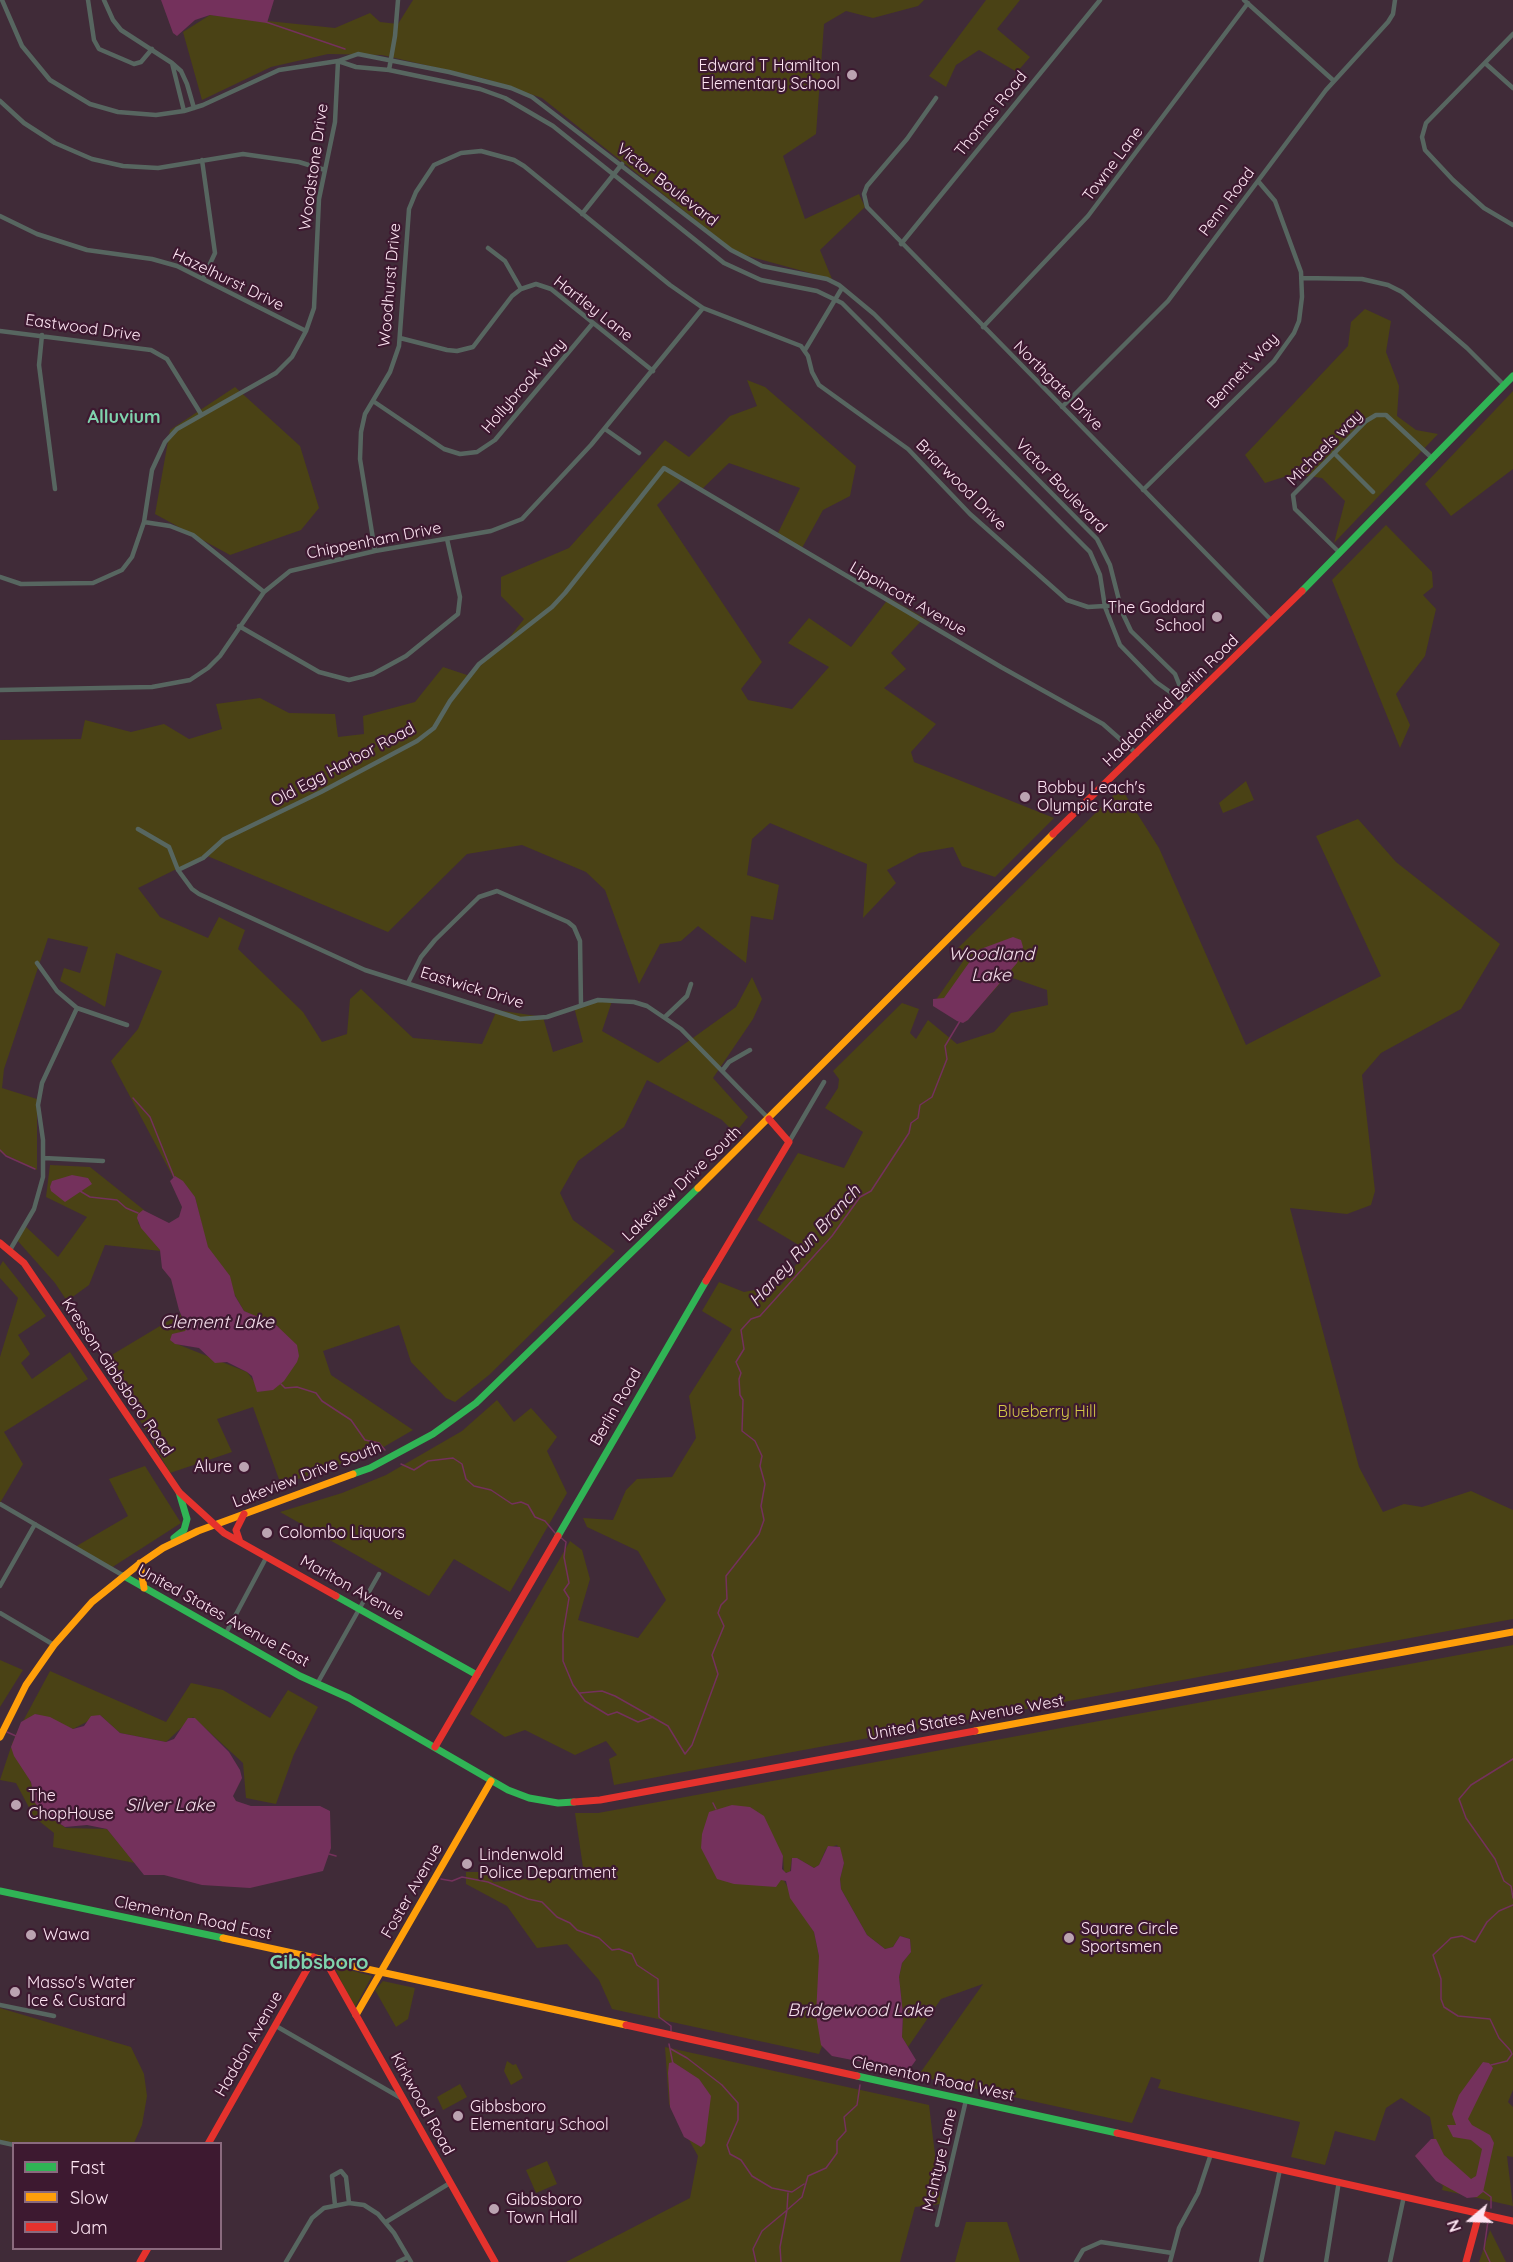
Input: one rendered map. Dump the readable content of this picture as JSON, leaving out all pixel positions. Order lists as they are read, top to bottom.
{
  "streets": {
    "street": [
      "Thomas Road",
      "Towne Lane",
      "Woodstone Drive",
      "Victor Boulevard",
      "Penn Road",
      "Hazelhurst Drive",
      "Woodhurst Drive",
      "Hartley Lane",
      "Eastwood Drive",
      "Bennett Way",
      "Hollybrook Way",
      "Northgate Drive",
      "Michaels way",
      "Briarwood Drive",
      "Chippenham Drive",
      "Lippincott Avenue",
      "Haddonfield Berlin Road",
      "Old Egg Harbor Road",
      "Eastwick Drive",
      "Lakeview Drive South",
      "Kresson-Gibbsboro Road",
      "Berlin Road",
      "Marlton Avenue",
      "United States Avenue East",
      "United States Avenue West",
      "Foster Avenue",
      "Clementon Road East",
      "Haddon Avenue",
      "Clementon Road West",
      "Kirkwood Road",
      "McIntyre Lane"
    ]
  },
  "crossings": [
    ["Thomas Road", "Northgate Drive"],
    ["Towne Lane", "Northgate Drive"],
    ["Woodstone Drive", "Victor Boulevard"],
    ["Woodstone Drive", "Hazelhurst Drive"],
    ["Woodstone Drive", "Eastwood Drive"],
    ["Victor Boulevard", "Briarwood Drive"],
    ["Victor Boulevard", "Haddonfield Berlin Road"],
    ["Penn Road", "Bennett Way"],
    ["Penn Road", "Northgate Drive"],
    ["Woodhurst Drive", "Hollybrook Way"],
    ["Woodhurst Drive", "Briarwood Drive"],
    ["Woodhurst Drive", "Chippenham Drive"],
    ["Hartley Lane", "Hollybrook Way"],
    ["Hartley Lane", "Chippenham Drive"],
    ["Bennett Way", "Northgate Drive"],
    ["Northgate Drive", "Haddonfield Berlin Road"],
    ["Michaels way", "Haddonfield Berlin Road"],
    ["Lippincott Avenue", "Haddonfield Berlin Road"],
    ["Lippincott Avenue", "Old Egg Harbor Road"],
    ["Haddonfield Berlin Road", "Eastwick Drive"],
    ["Haddonfield Berlin Road", "Lakeview Drive South"],
    ["Old Egg Harbor Road", "Eastwick Drive"],
    ["Eastwick Drive", "Lakeview Drive South"],
    ["Eastwick Drive", "Berlin Road"],
    ["Lakeview Drive South", "Kresson-Gibbsboro Road"],
    ["Lakeview Drive South", "Marlton Avenue"],
    ["Lakeview Drive South", "United States Avenue East"],
    ["Kresson-Gibbsboro Road", "Marlton Avenue"],
    ["Berlin Road", "Marlton Avenue"],
    ["Berlin Road", "United States Avenue East"],
    ["Berlin Road", "United States Avenue West"],
    ["United States Avenue East", "United States Avenue West"],
    ["United States Avenue West", "Foster Avenue"],
    ["Foster Avenue", "Clementon Road East"],
    ["Foster Avenue", "Clementon Road West"],
    ["Foster Avenue", "Kirkwood Road"],
    ["Clementon Road East", "Haddon Avenue"],
    ["Clementon Road East", "Clementon Road West"],
    ["Clementon Road East", "Kirkwood Road"],
    ["Clementon Road West", "McIntyre Lane"]
  ],
  "districts": ["Alluvium", "Gibbsboro"],
  "water": [
    "Woodland Lake",
    "Haney Run Branch",
    "Clement Lake",
    "Silver Lake",
    "Bridgewood Lake"
  ],
  "parks": ["Blueberry Hill"],
  "places": [
    "Edward T Hamilton Elementary School",
    "The Goddard School",
    "Bobby Leach's Olympic Karate",
    "Alure",
    "Colombo Liquors",
    "The ChopHouse",
    "Lindenwold Police Department",
    "Wawa",
    "Square Circle Sportsmen",
    "Masso's Water Ice & Custard",
    "Gibbsboro Elementary School",
    "Gibbsboro Town Hall"
  ],
  "legend": ["Fast", "Slow", "Jam"],
  "north": "left"
}
